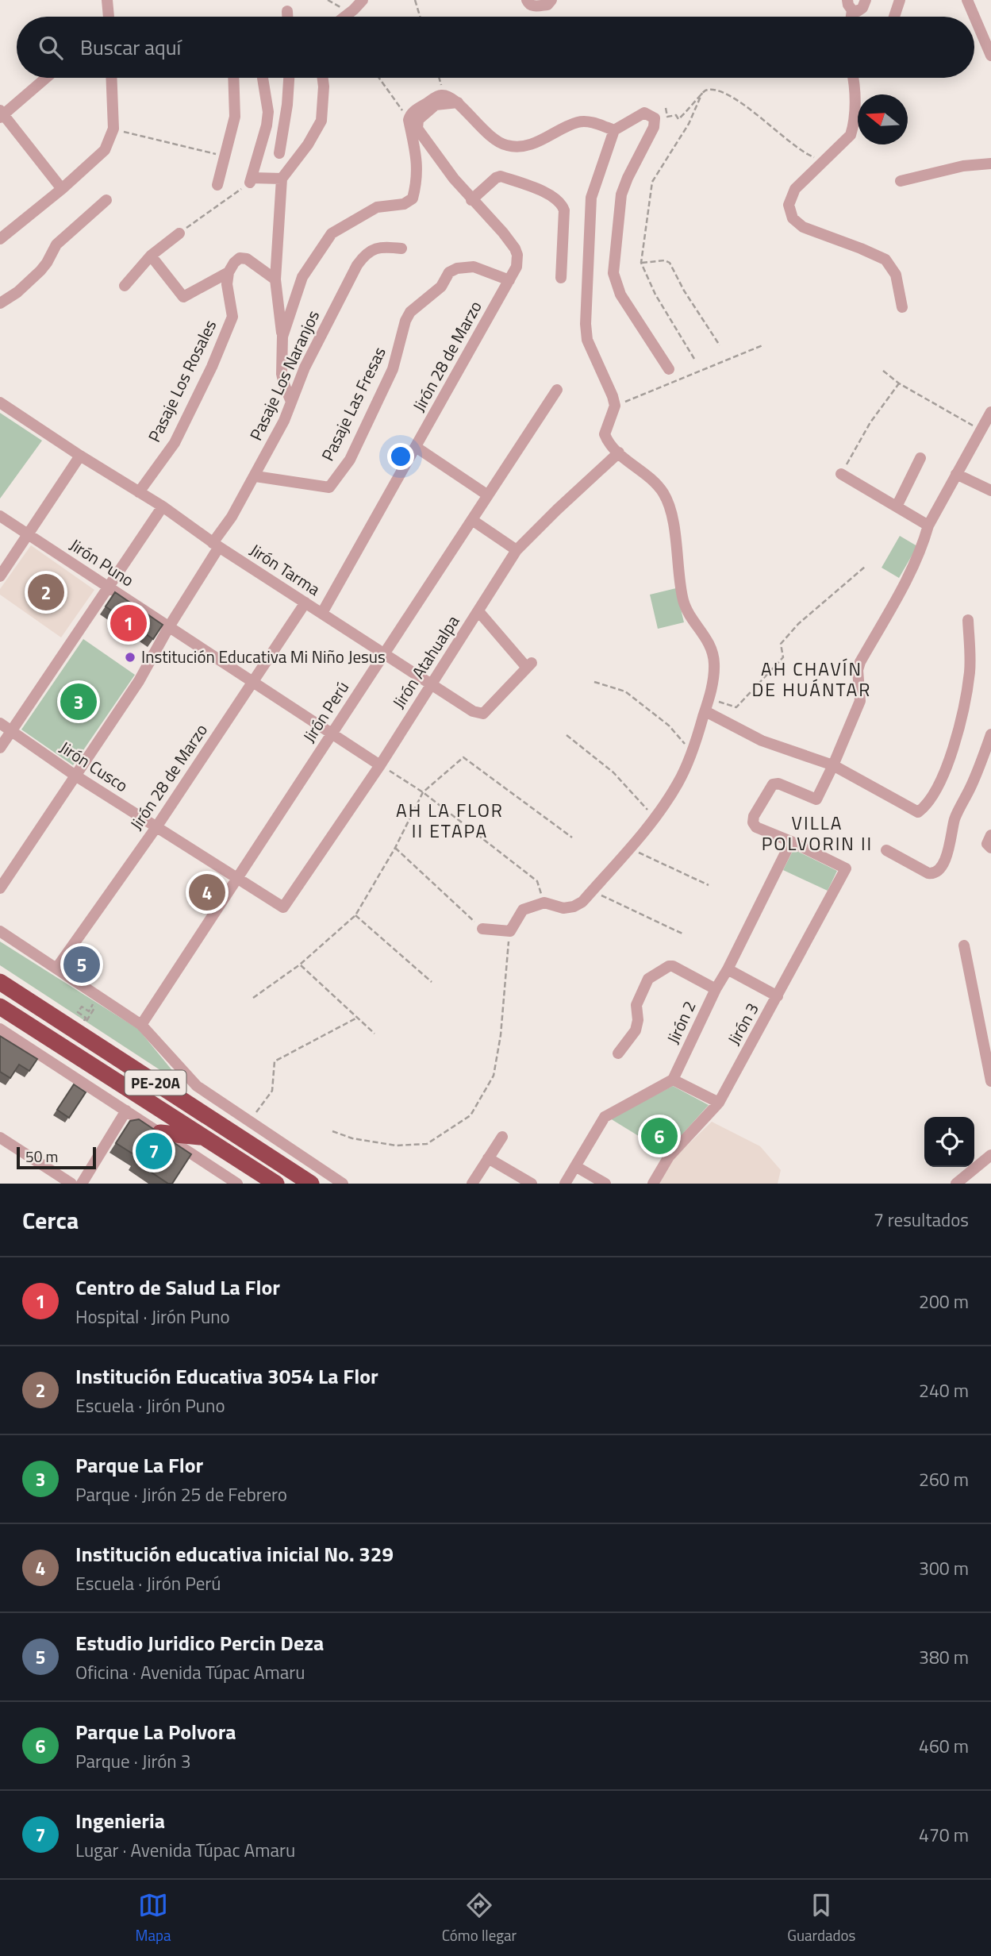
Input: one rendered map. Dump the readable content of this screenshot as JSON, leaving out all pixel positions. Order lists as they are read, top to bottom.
{
  "streets": {
    "highway": ["PE-20A"],
    "street": [
      "Jirón 28 de Marzo",
      "Pasaje Los Naranjos",
      "Pasaje Los Rosales",
      "Pasaje Las Fresas",
      "Jirón Puno",
      "Jirón Tarma",
      "Jirón Atahualpa",
      "Jirón Perú",
      "Jirón Cusco",
      "Jirón 2",
      "Jirón 3"
    ]
  },
  "crossings": [
    ["Jirón 28 de Marzo", "Pasaje Las Fresas"],
    ["Jirón 28 de Marzo", "Jirón Puno"],
    ["Jirón 28 de Marzo", "Jirón Tarma"],
    ["Jirón 28 de Marzo", "Jirón Cusco"],
    ["Pasaje Los Naranjos", "Pasaje Las Fresas"],
    ["Pasaje Los Naranjos", "Jirón Puno"],
    ["Pasaje Los Naranjos", "Jirón Tarma"],
    ["Pasaje Los Naranjos", "Jirón Cusco"],
    ["Pasaje Los Rosales", "Jirón Tarma"],
    ["Jirón Puno", "Jirón Atahualpa"],
    ["Jirón Puno", "Jirón Perú"],
    ["Jirón Tarma", "Jirón Atahualpa"],
    ["Jirón Tarma", "Jirón Perú"],
    ["Jirón Atahualpa", "Jirón Cusco"],
    ["Jirón Perú", "Jirón Cusco"],
    ["Jirón 2", "Jirón 3"]
  ],
  "districts": ["AH CHAVÍN DE HUÁNTAR", "AH LA FLOR II ETAPA", "VILLA POLVORIN II"],
  "places": ["Institución Educativa Mi Niño Jesus"],
  "scale_bar": "50 m",
  "north": "left",
  "page": {
    "search": "Buscar aquí",
    "pins": [
      "2",
      "1",
      "3",
      "4",
      "5",
      "6",
      "7"
    ],
    "scale": "50 m",
    "heading": ["Cerca", "7 resultados"],
    "list": [
      {
        "mark": "1",
        "name": "Centro de Salud La Flor",
        "note": "Hospital · Jirón Puno",
        "value": "200 m"
      },
      {
        "mark": "2",
        "name": "Institución Educativa 3054 La Flor",
        "note": "Escuela · Jirón Puno",
        "value": "240 m"
      },
      {
        "mark": "3",
        "name": "Parque La Flor",
        "note": "Parque · Jirón 25 de Febrero",
        "value": "260 m"
      },
      {
        "mark": "4",
        "name": "Institución educativa inicial No. 329",
        "note": "Escuela · Jirón Perú",
        "value": "300 m"
      },
      {
        "mark": "5",
        "name": "Estudio Juridico Percin Deza",
        "note": "Oficina · Avenida Túpac Amaru",
        "value": "380 m"
      },
      {
        "mark": "6",
        "name": "Parque La Polvora",
        "note": "Parque · Jirón 3",
        "value": "460 m"
      },
      {
        "mark": "7",
        "name": "Ingenieria",
        "note": "Lugar · Avenida Túpac Amaru",
        "value": "470 m"
      }
    ],
    "nav": ["Mapa", "Cómo llegar", "Guardados"]
  }
}
